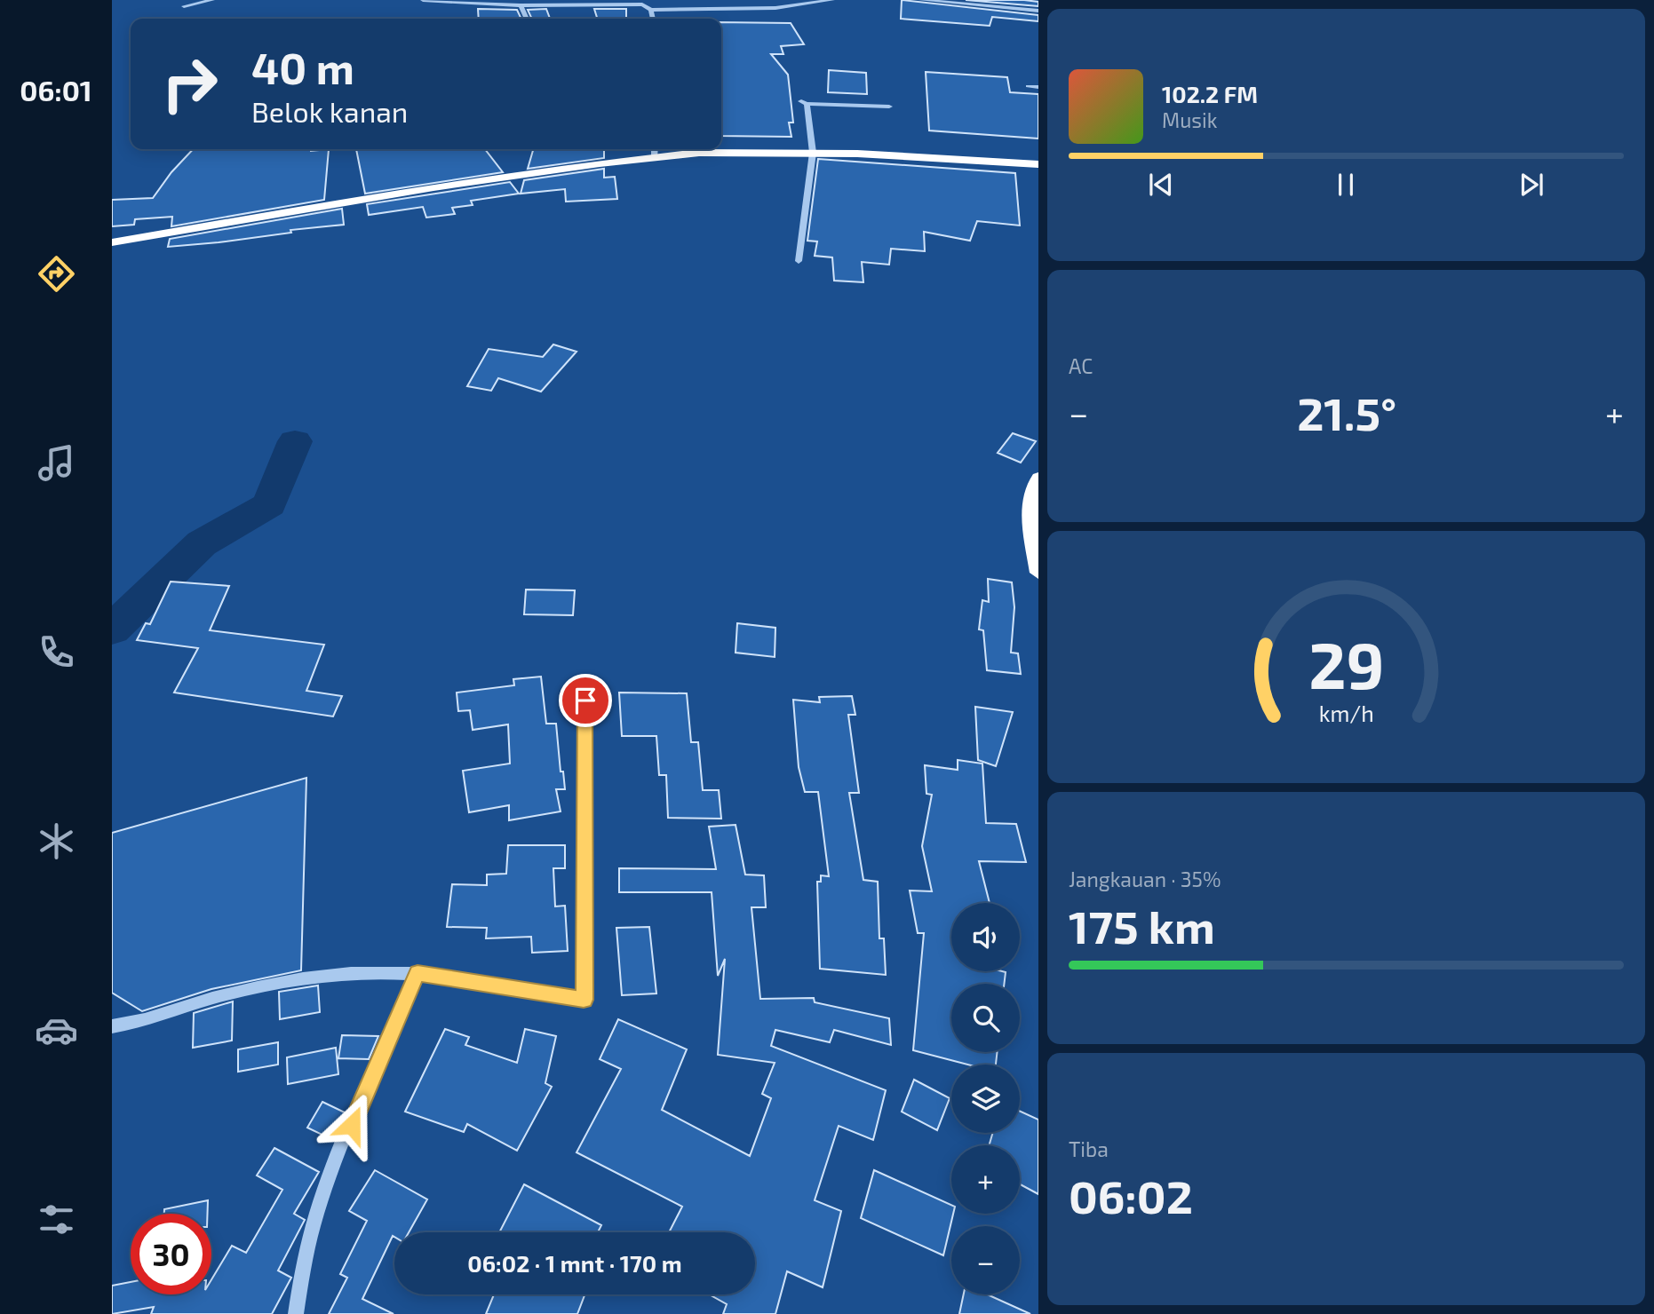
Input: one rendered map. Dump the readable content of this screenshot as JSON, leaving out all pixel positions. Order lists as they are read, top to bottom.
{
  "page": {
    "tabs": "06:01",
    "turn": ["40 m", "Belok kanan"],
    "song": ["102.2 FM", "Musik"],
    "tile": [
      "AC",
      ["Jangkauan · 35%", "175 km"],
      ["Tiba", "06:02"]
    ],
    "heat": ["−", "21.5°", "+"],
    "map_buttons": ["+", "−"],
    "limit": "30",
    "trip": "06:02 · 1 mnt · 170 m",
    "gauge": ["29", "km/h"]
  }
}
